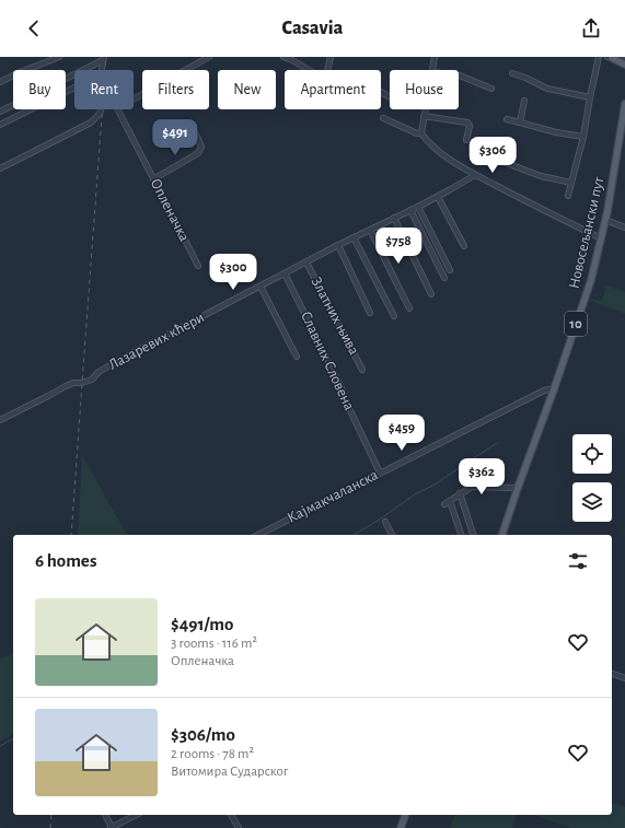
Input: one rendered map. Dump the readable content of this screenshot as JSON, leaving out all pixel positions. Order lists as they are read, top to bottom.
{
  "streets": {
    "main road": ["Новосељански пут", "10"],
    "street": [
      "Опленачка",
      "Златних њива",
      "Лазаревих кћери",
      "Славних Словена",
      "Кајмакчаланска"
    ]
  },
  "crossings": [
    ["Новосељански пут", "Кајмакчаланска"],
    ["Златних њива", "Лазаревих кћери"],
    ["Лазаревих кћери", "Славних Словена"],
    ["Славних Словена", "Кајмакчаланска"]
  ],
  "page": {
    "header": "Casavia",
    "chip": [
      "Buy",
      "Rent",
      "Filters",
      "New",
      "Apartment",
      "House"
    ],
    "price": [
      "$491",
      "$306",
      "$758",
      "$300",
      "$459",
      "$362"
    ],
    "heading": "6 homes",
    "list": [
      {
        "name": "$491/mo",
        "note": "3 rooms · 116 m² · Опленачка"
      },
      {
        "name": "$306/mo",
        "note": "2 rooms · 78 m² · Витомира Сударског"
      }
    ]
  }
}
